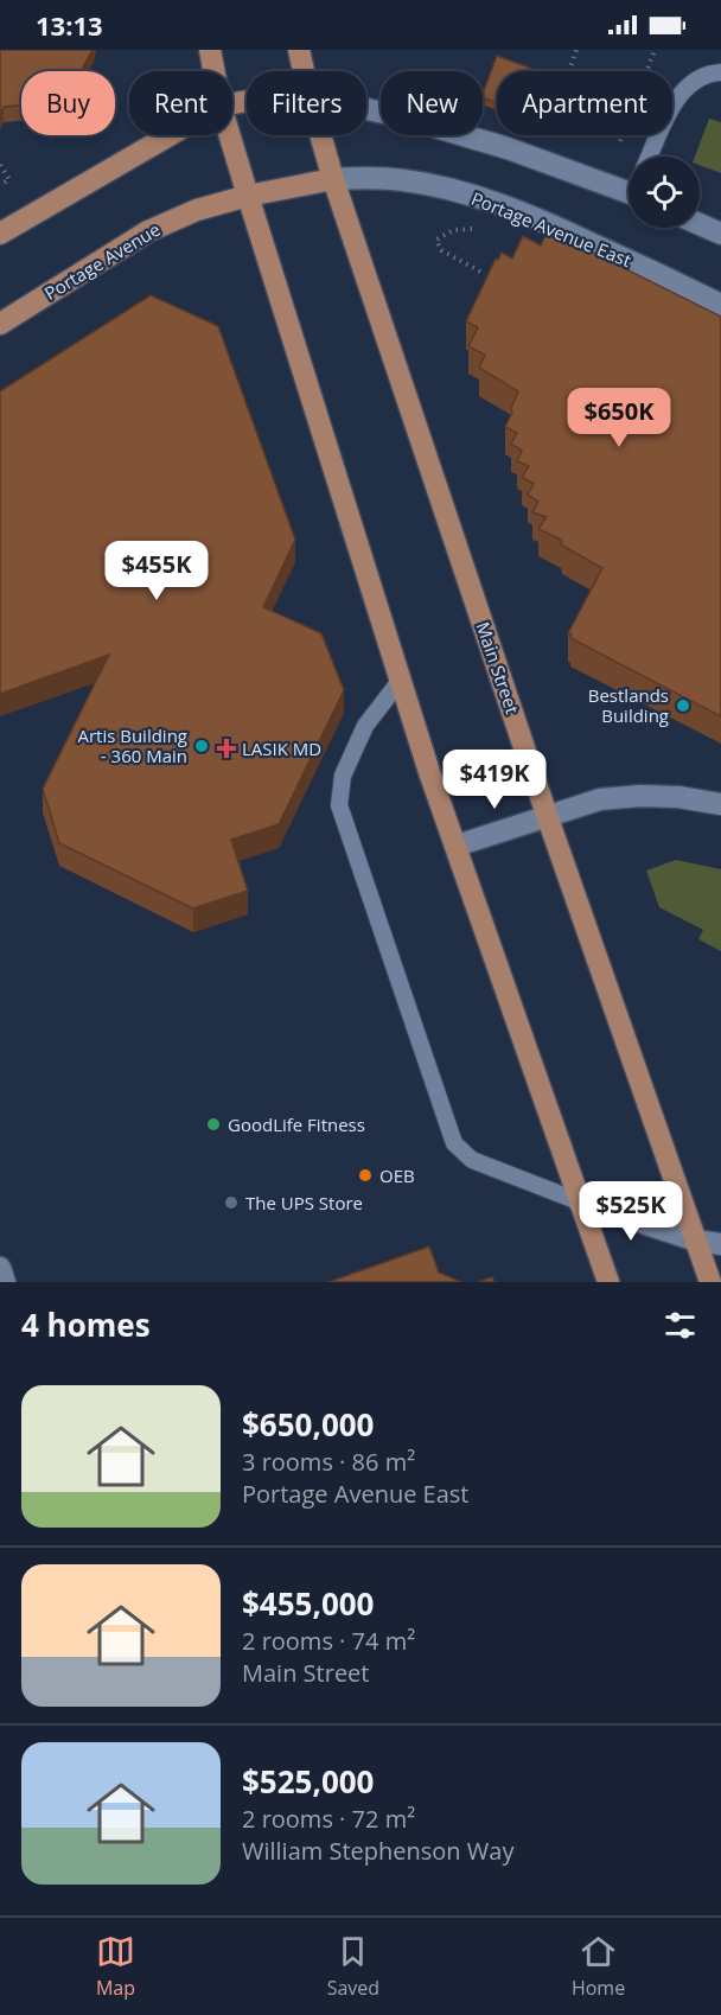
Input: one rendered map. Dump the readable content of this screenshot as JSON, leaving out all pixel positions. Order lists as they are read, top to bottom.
{
  "streets": {
    "main road": ["Portage Avenue East", "Portage Avenue", "Main Street"]
  },
  "crossings": [
    ["Portage Avenue East", "Portage Avenue"],
    ["Portage Avenue East", "Main Street"],
    ["Portage Avenue", "Main Street"]
  ],
  "places": {
    "other": [
      "Bestlands Building",
      "Artis Building - 360 Main",
      "GoodLife Fitness",
      "OEB",
      "The UPS Store"
    ],
    "health": ["LASIK MD"]
  },
  "page": {
    "status": "13:13",
    "chip": [
      "Buy",
      "Rent",
      "Filters",
      "New",
      "Apartment"
    ],
    "price": [
      "$650K",
      "$455K",
      "$419K",
      "$525K"
    ],
    "heading": "4 homes",
    "list": [
      {
        "name": "$650,000",
        "note": "3 rooms · 86 m² · Portage Avenue East"
      },
      {
        "name": "$455,000",
        "note": "2 rooms · 74 m² · Main Street"
      },
      {
        "name": "$525,000",
        "note": "2 rooms · 72 m² · William Stephenson Way"
      }
    ],
    "tabs": ["Map", "Saved", "Home"]
  }
}
